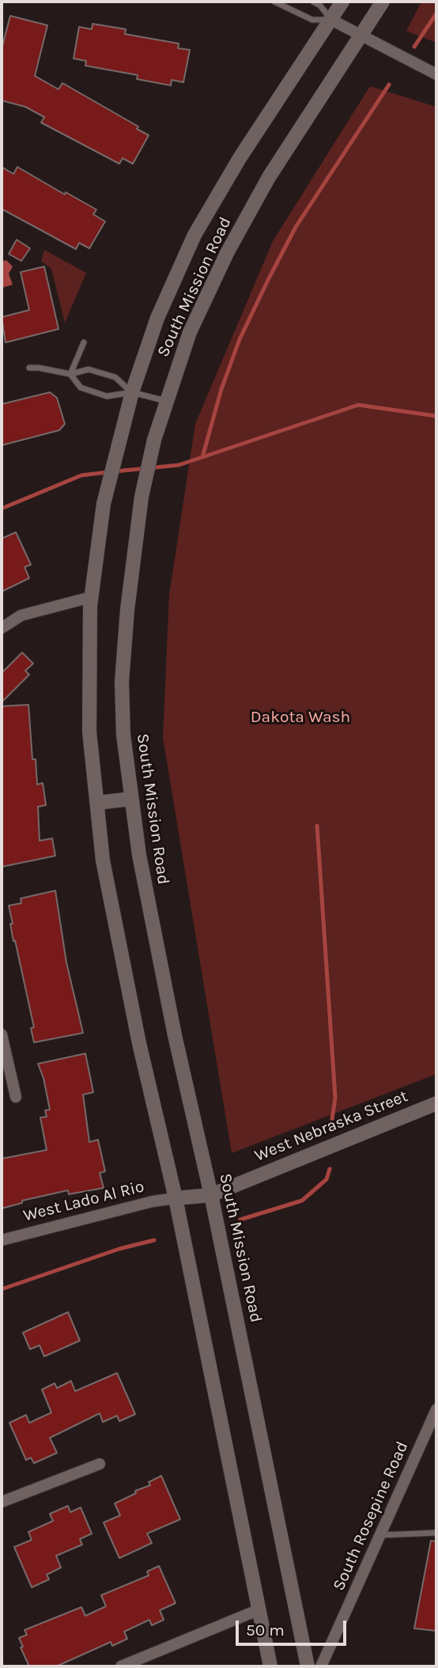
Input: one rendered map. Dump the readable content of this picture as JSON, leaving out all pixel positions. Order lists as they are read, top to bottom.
{
  "streets": {
    "main road": ["South Mission Road", "West Nebraska Street"],
    "street": ["West Lado Al Rio", "South Rosepine Road"]
  },
  "crossings": [
    ["South Mission Road", "West Nebraska Street"],
    ["South Mission Road", "West Lado Al Rio"],
    ["West Nebraska Street", "West Lado Al Rio"]
  ],
  "parks": ["Dakota Wash"],
  "scale_bar": "50 m"
}
